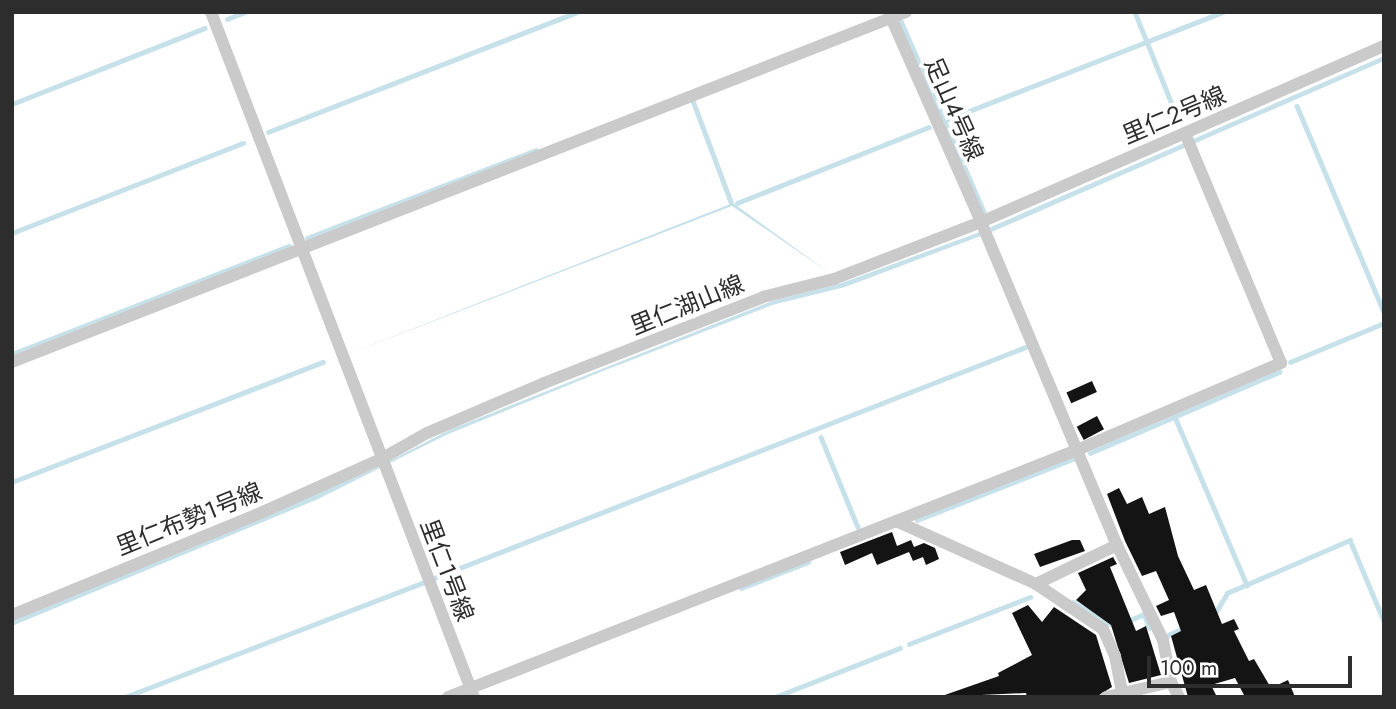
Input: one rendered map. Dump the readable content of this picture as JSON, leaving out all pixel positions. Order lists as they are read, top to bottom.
{
  "streets": {
    "street": [
      "足山4号線",
      "里仁2号線",
      "里仁湖山線",
      "里仁布勢1号線",
      "里仁1号線"
    ]
  },
  "crossings": [
    ["足山4号線", "里仁2号線"],
    ["足山4号線", "里仁湖山線"],
    ["里仁2号線", "里仁湖山線"],
    ["里仁湖山線", "里仁布勢1号線"],
    ["里仁湖山線", "里仁1号線"],
    ["里仁布勢1号線", "里仁1号線"]
  ],
  "scale_bar": "100 m"
}
